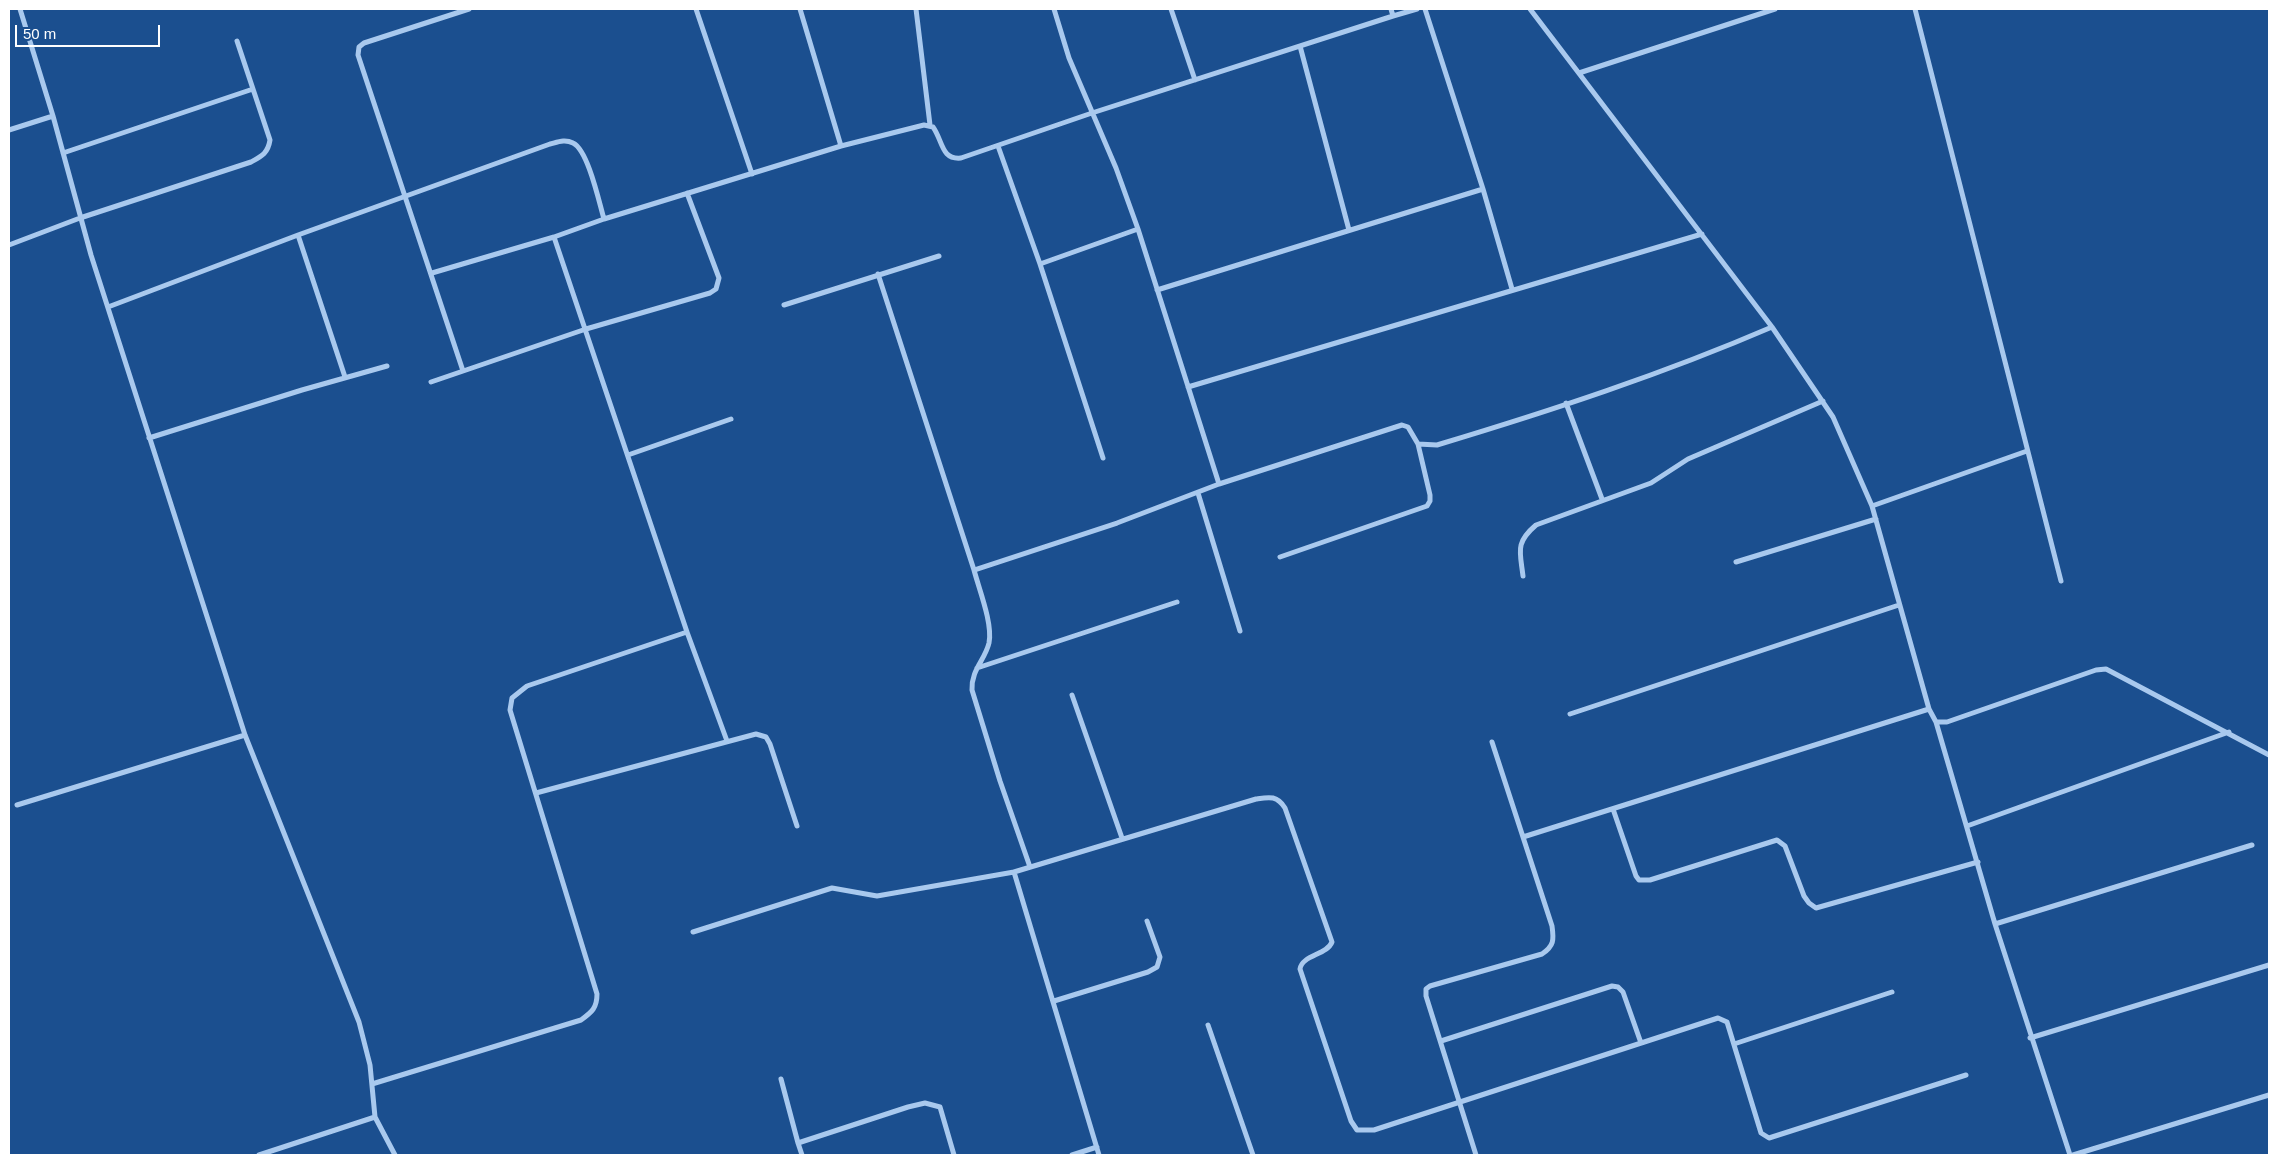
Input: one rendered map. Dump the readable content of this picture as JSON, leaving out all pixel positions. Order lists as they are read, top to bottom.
{
  "scale_bar": "50 m"
}
